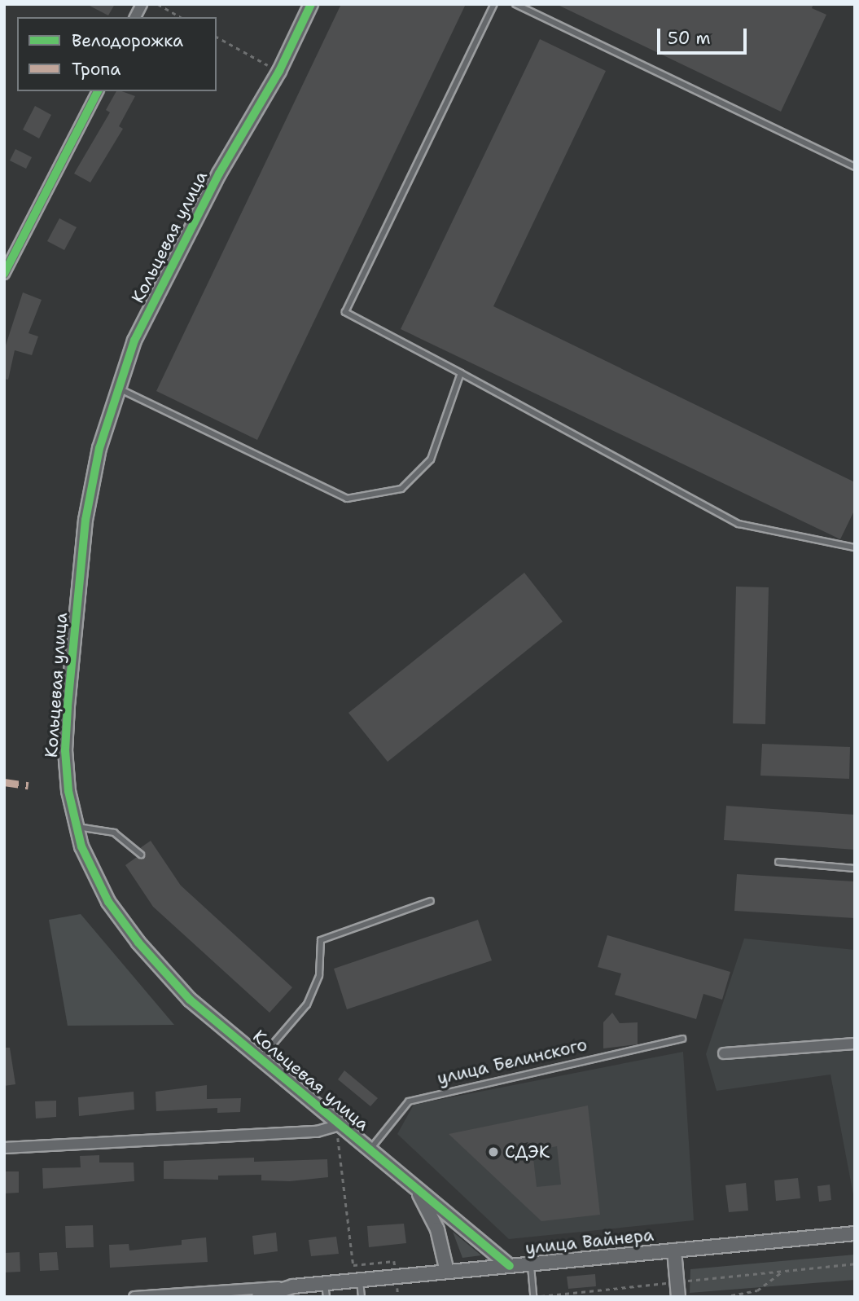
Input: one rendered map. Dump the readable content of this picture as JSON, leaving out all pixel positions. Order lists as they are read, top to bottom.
{
  "streets": {
    "street": ["Кольцевая улица", "улица Вайнера"],
    "lane": ["улица Белинского"]
  },
  "crossings": [
    ["Кольцевая улица", "улица Белинского"],
    ["Кольцевая улица", "улица Вайнера"]
  ],
  "places": ["СДЭК"],
  "legend": ["Велодорожка", "Тропа"],
  "scale_bar": "50 m"
}
